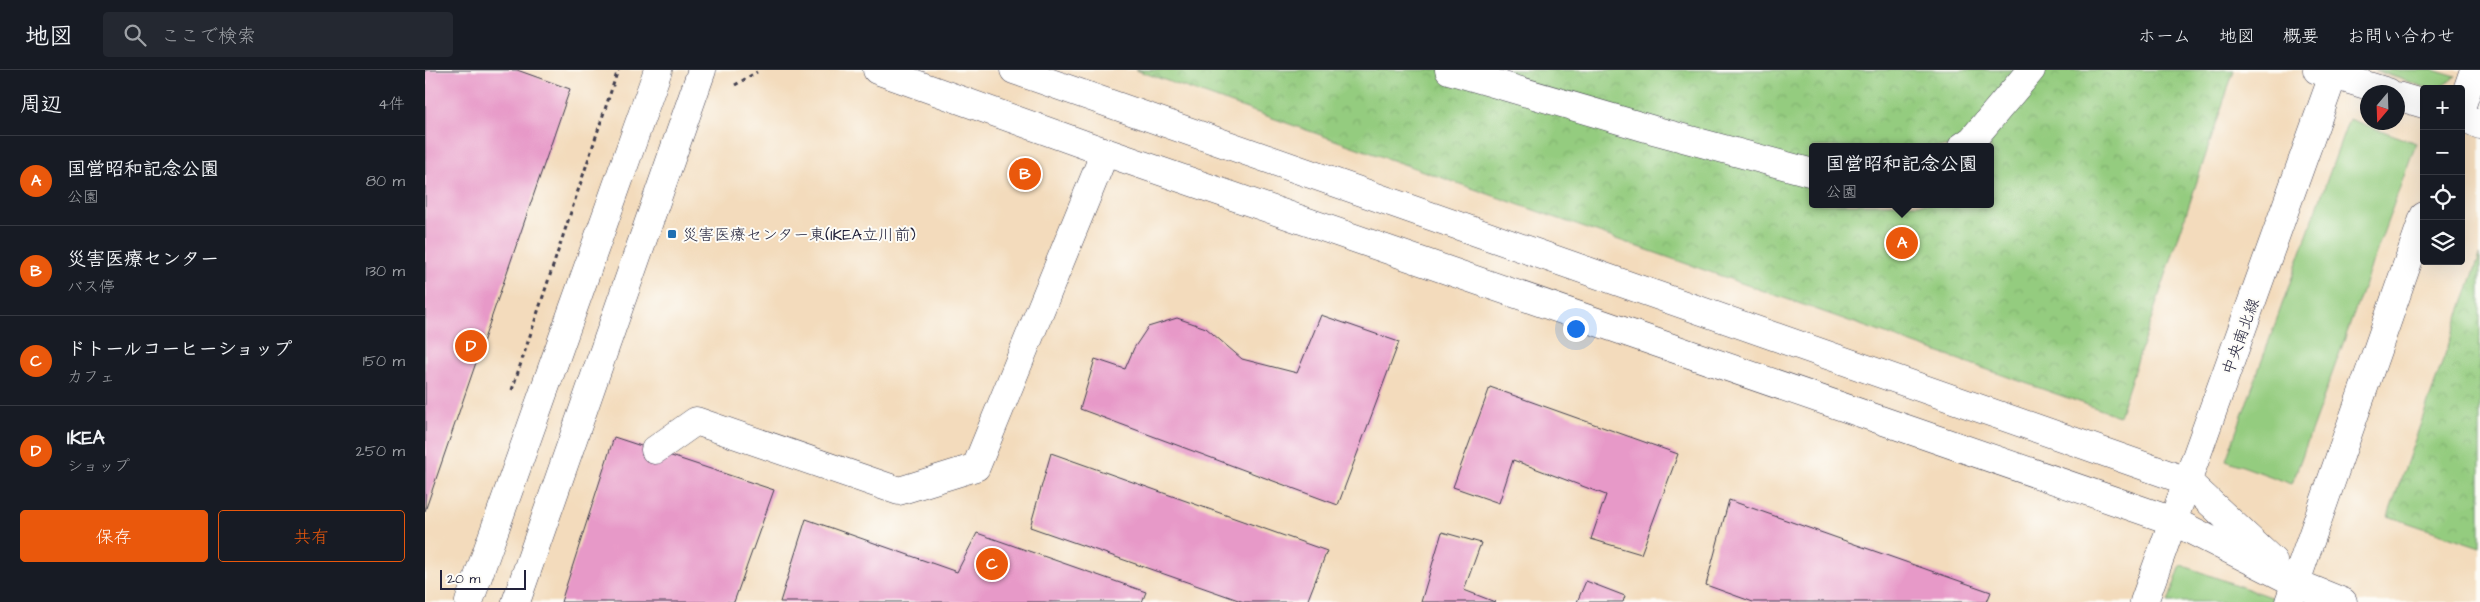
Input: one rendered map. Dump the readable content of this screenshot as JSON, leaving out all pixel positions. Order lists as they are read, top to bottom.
{
  "streets": {
    "street": ["中央南北線"]
  },
  "places": {
    "transit": ["災害医療センター東(IKEA立川前)"]
  },
  "scale_bar": "20 m",
  "north": "bottom",
  "page": {
    "header": "地図",
    "search": "ここで検索",
    "nav": [
      "ホーム",
      "地図",
      "概要",
      "お問い合わせ"
    ],
    "heading": ["周辺", "4件"],
    "map_buttons": ["+", "−"],
    "list": [
      {
        "mark": "A",
        "name": "国営昭和記念公園",
        "note": "公園",
        "value": "80 m"
      },
      {
        "mark": "B",
        "name": "災害医療センター",
        "note": "バス停",
        "value": "130 m"
      },
      {
        "mark": "C",
        "name": "ドトールコーヒーショップ",
        "note": "カフェ",
        "value": "150 m"
      },
      {
        "mark": "D",
        "name": "IKEA",
        "note": "ショップ",
        "value": "250 m"
      }
    ],
    "popup": ["国営昭和記念公園", "公園"],
    "pins": [
      "B",
      "A",
      "D",
      "C"
    ],
    "buttons": ["保存", "共有"],
    "scale": "20 m"
  }
}
